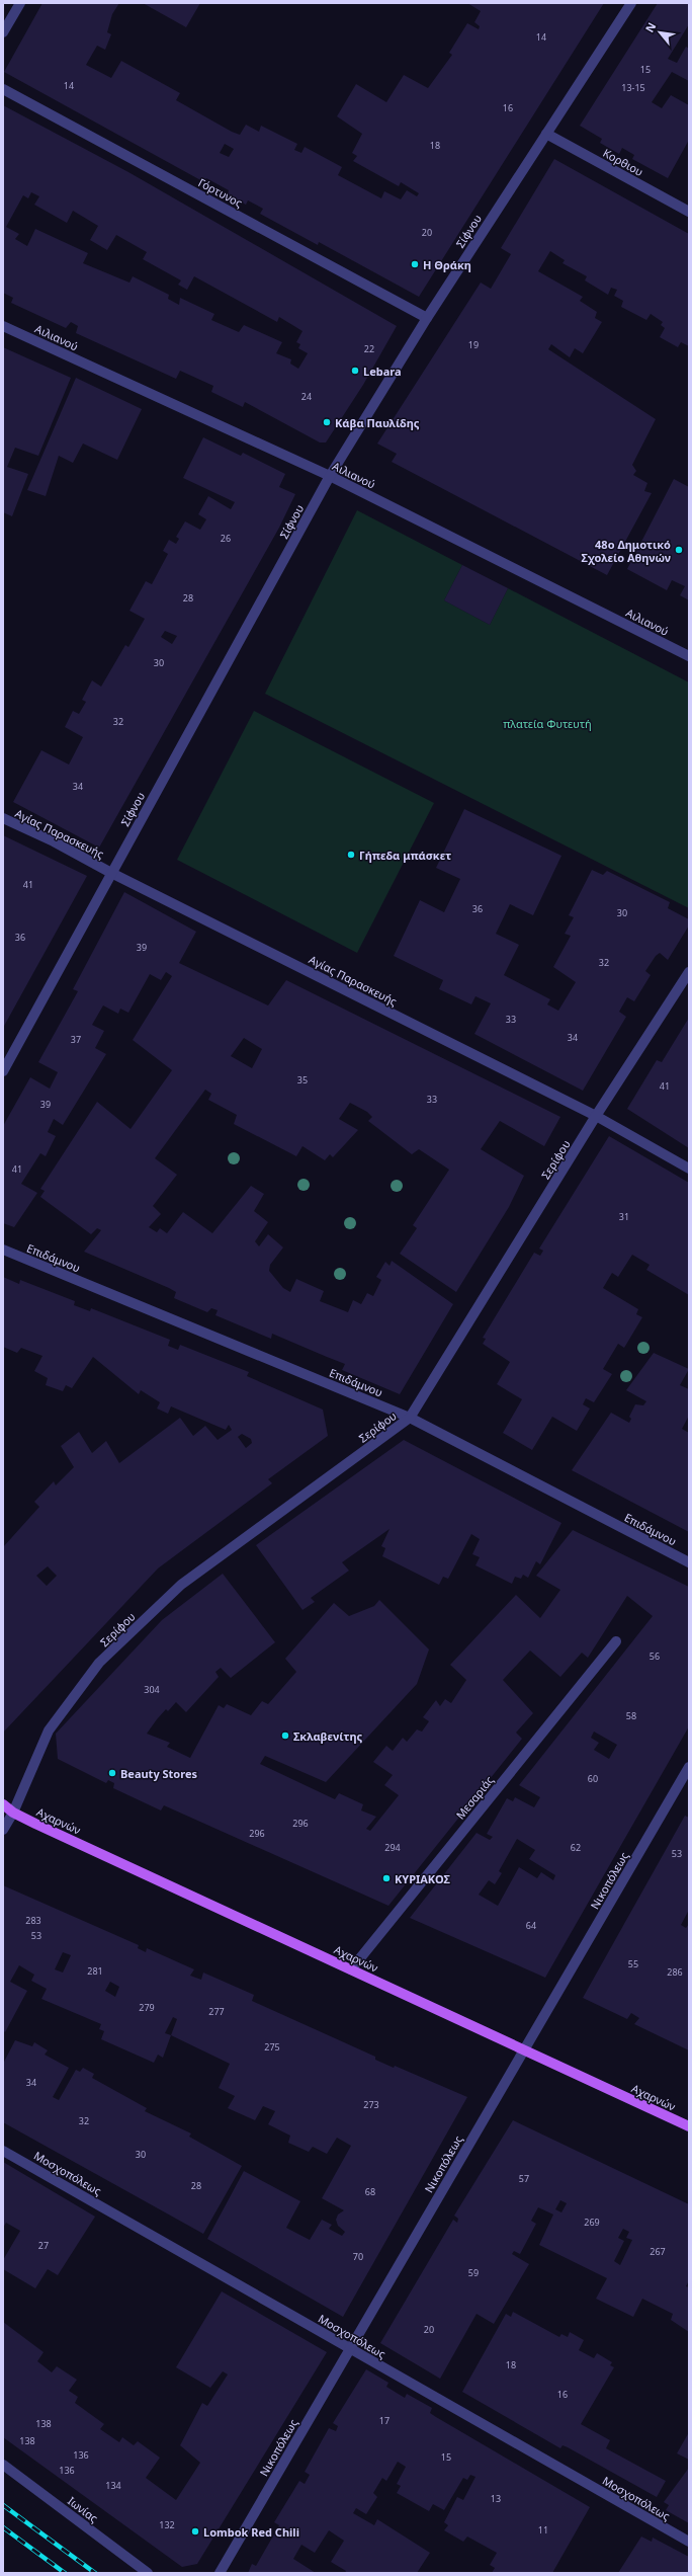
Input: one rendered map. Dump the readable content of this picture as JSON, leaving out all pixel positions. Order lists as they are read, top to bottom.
{
  "streets": {
    "main road": ["Αχαρνών"],
    "street": [
      "Κορθιου",
      "Γόρτυνος",
      "Σίφνου",
      "Αιλιανού",
      "Αγίας Παρασκευής",
      "Σερίφου",
      "Επιδάμνου",
      "Μεσαριάς",
      "Νικοπόλεως",
      "Μοσχοπόλεως",
      "Ιωνίας"
    ]
  },
  "crossings": [
    ["Κορθιου", "Σίφνου"],
    ["Γόρτυνος", "Σίφνου"],
    ["Σίφνου", "Αιλιανού"],
    ["Σίφνου", "Αγίας Παρασκευής"],
    ["Αγίας Παρασκευής", "Σερίφου"],
    ["Σερίφου", "Επιδάμνου"],
    ["Σερίφου", "Αχαρνών"],
    ["Μεσαριάς", "Αχαρνών"],
    ["Αχαρνών", "Νικοπόλεως"],
    ["Νικοπόλεως", "Μοσχοπόλεως"]
  ],
  "parks": ["πλατεία Φυτευτή"],
  "places": [
    "Η Θράκη",
    "Lebara",
    "Κάβα Παυλίδης",
    "48ο Δημοτικό Σχολείο Αθηνών",
    "Γήπεδα μπάσκετ",
    "Σκλαβενίτης",
    "Beauty Stores",
    "ΚΥΡΙΑΚΟΣ",
    "Lombok Red Chili"
  ],
  "house_numbers": [
    "14",
    "15",
    "14",
    "13-15",
    "16",
    "18",
    "20",
    "19",
    "22",
    "24",
    "26",
    "28",
    "30",
    "32",
    "34",
    "41",
    "36",
    "30",
    "36",
    "39",
    "32",
    "33",
    "34",
    "37",
    "35",
    "41",
    "33",
    "39",
    "41",
    "31",
    "56",
    "304",
    "58",
    "60",
    "296",
    "296",
    "294",
    "62",
    "53",
    "283",
    "64",
    "53",
    "55",
    "281",
    "286",
    "279",
    "277",
    "275",
    "34",
    "273",
    "32",
    "30",
    "57",
    "28",
    "68",
    "269",
    "27",
    "267",
    "70",
    "59",
    "20",
    "18",
    "16",
    "17",
    "138",
    "138",
    "136",
    "15",
    "136",
    "134",
    "13",
    "132",
    "11"
  ],
  "north": "top left"
}
